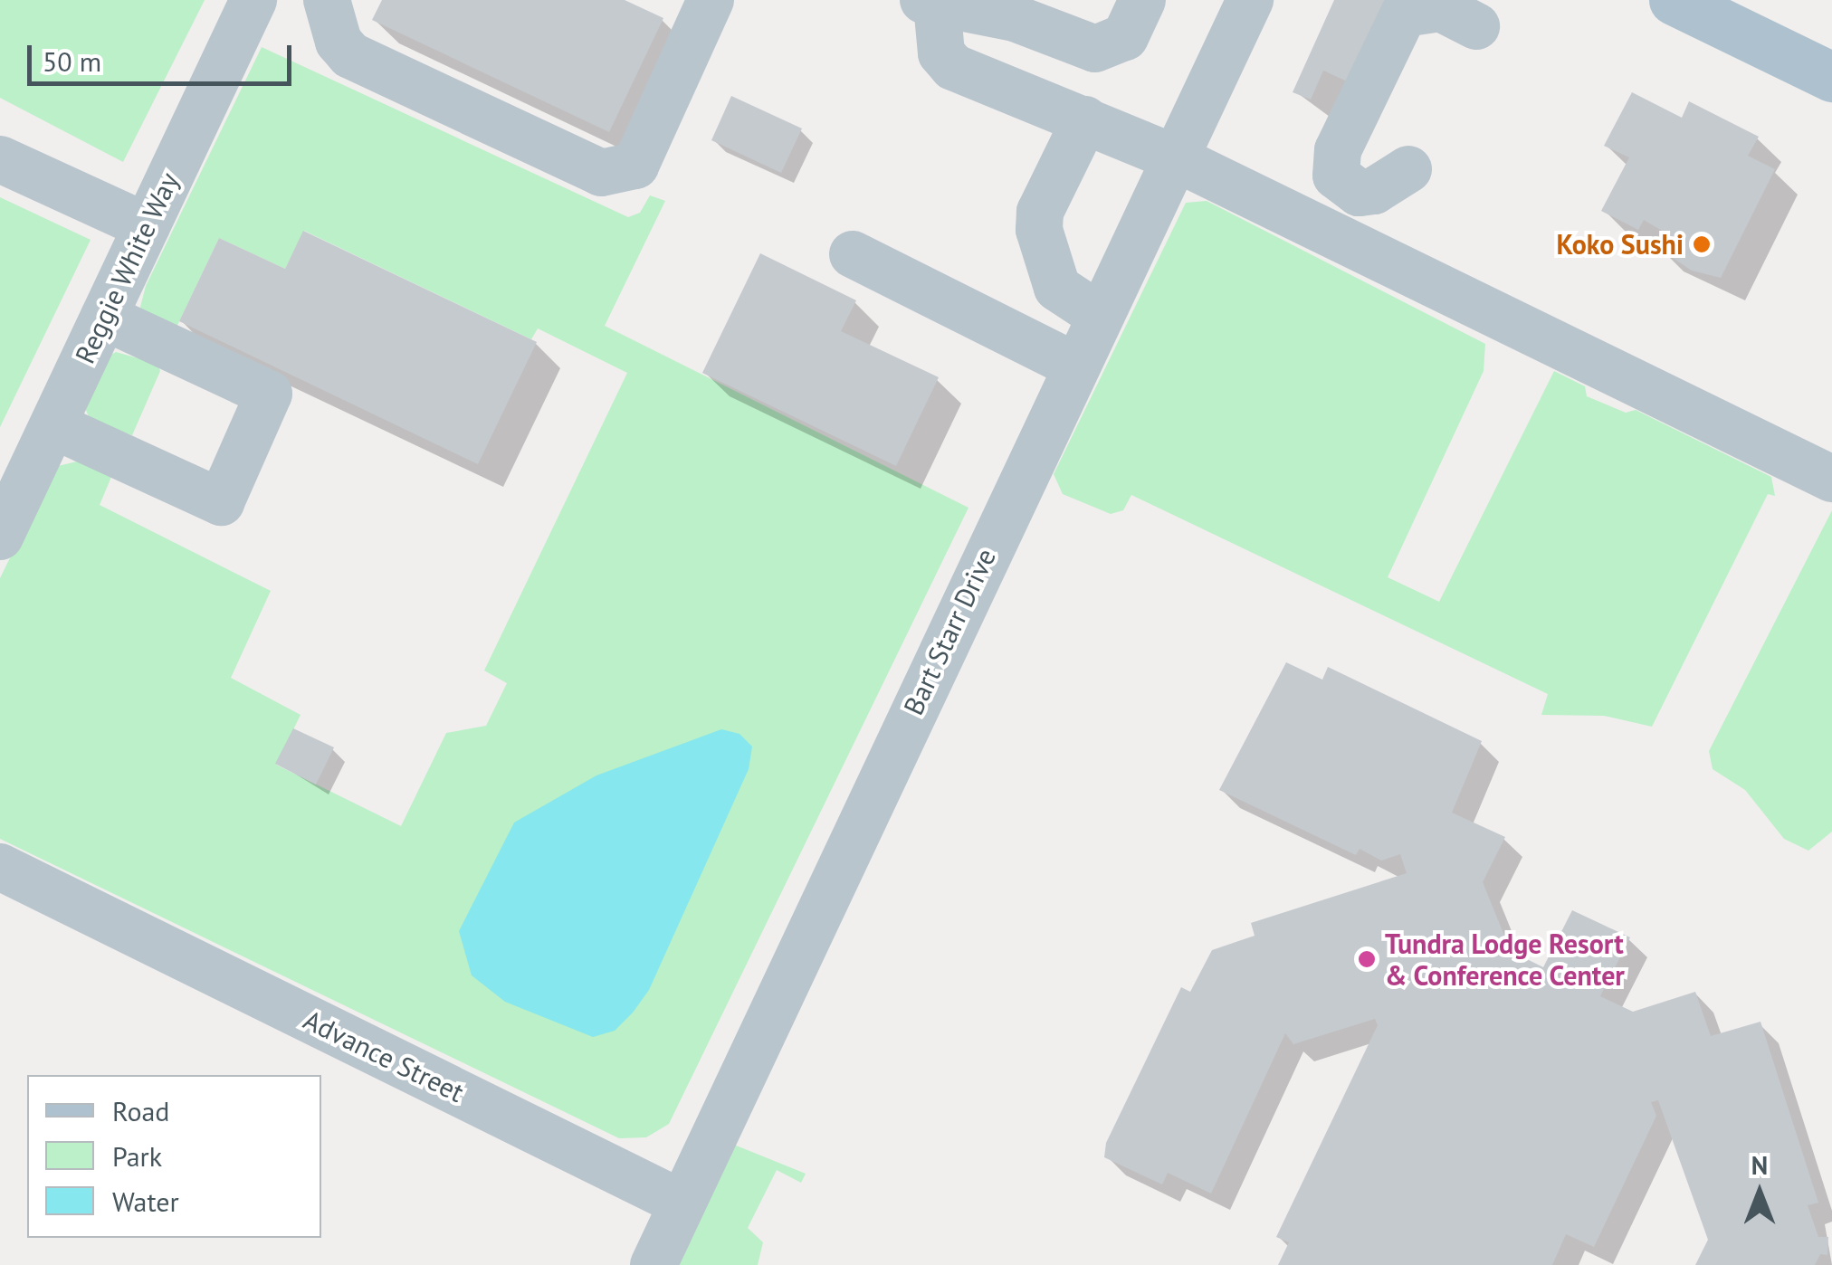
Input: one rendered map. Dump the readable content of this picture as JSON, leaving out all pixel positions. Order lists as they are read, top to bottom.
{
  "streets": {
    "street": ["Reggie White Way", "Bart Starr Drive", "Advance Street"]
  },
  "crossings": [
    ["Bart Starr Drive", "Advance Street"]
  ],
  "places": ["Koko Sushi", "Tundra Lodge Resort & Conference Center"],
  "legend": ["Road", "Park", "Water"],
  "scale_bar": "50 m",
  "north": "top"
}
